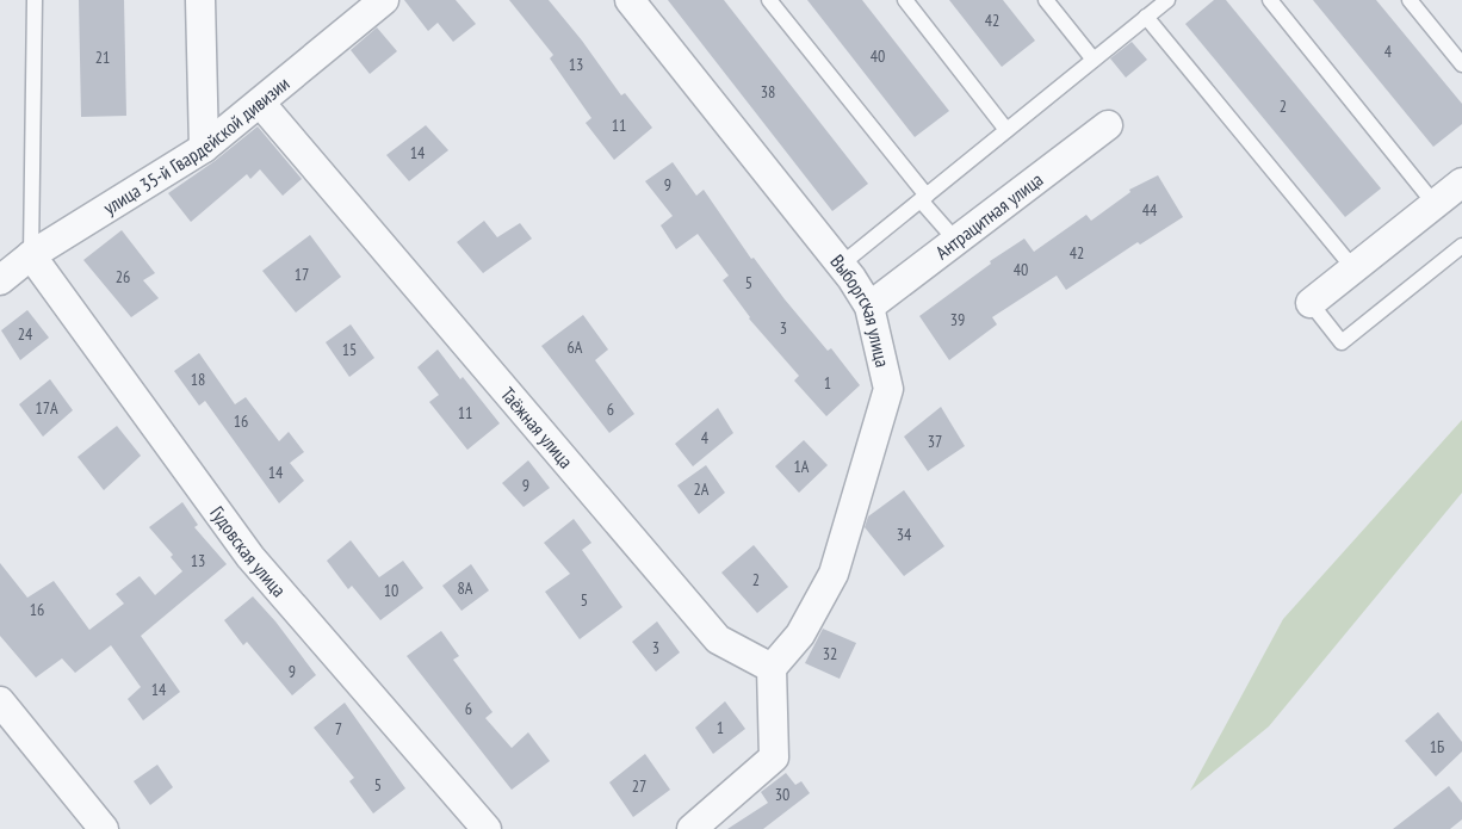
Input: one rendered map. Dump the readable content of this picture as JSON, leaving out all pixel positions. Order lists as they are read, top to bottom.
{
  "streets": {
    "street": [
      "улица 35-й Гвардейской дивизии",
      "Антрацитная улица",
      "Выборгская улица",
      "Таёжная улица",
      "Гудовская улица"
    ]
  },
  "crossings": [
    ["улица 35-й Гвардейской дивизии", "Таёжная улица"],
    ["улица 35-й Гвардейской дивизии", "Гудовская улица"],
    ["Антрацитная улица", "Выборгская улица"],
    ["Выборгская улица", "Таёжная улица"]
  ],
  "house_numbers": [
    "42",
    "4",
    "40",
    "21",
    "13",
    "38",
    "2",
    "11",
    "14",
    "9",
    "44",
    "42",
    "40",
    "17",
    "26",
    "5",
    "39",
    "3",
    "24",
    "6А",
    "15",
    "18",
    "1",
    "17А",
    "6",
    "11",
    "16",
    "4",
    "37",
    "1А",
    "14",
    "9",
    "2А",
    "34",
    "13",
    "2",
    "8А",
    "10",
    "5",
    "16",
    "3",
    "32",
    "9",
    "14",
    "6",
    "1",
    "7",
    "1Б",
    "5",
    "27",
    "30"
  ]
}
